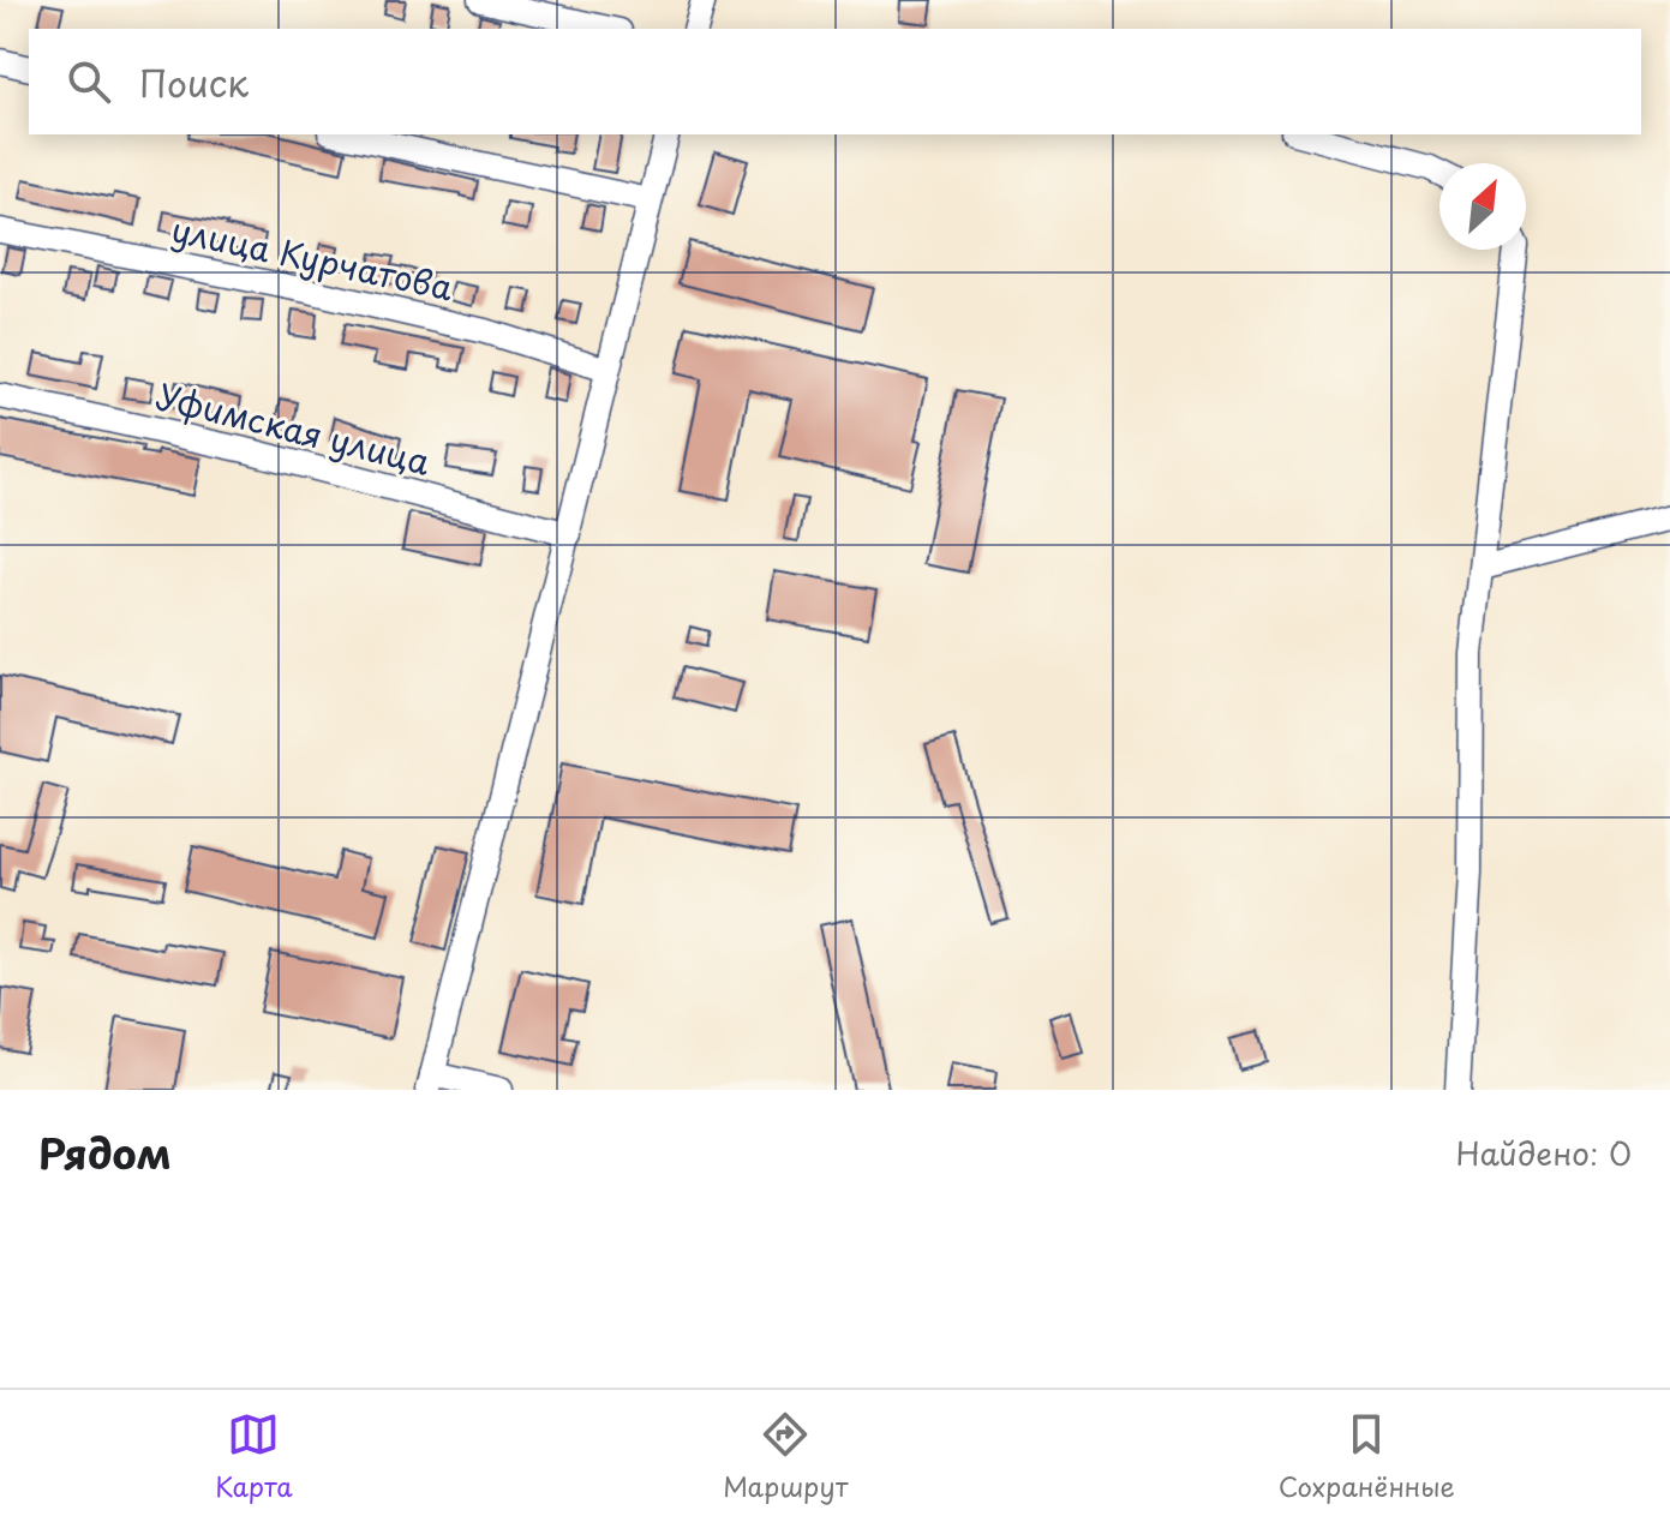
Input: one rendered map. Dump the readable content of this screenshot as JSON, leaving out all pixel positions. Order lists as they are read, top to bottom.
{
  "streets": {
    "street": ["улица Курчатова", "Уфимская улица"]
  },
  "north": "top right",
  "page": {
    "search": "Поиск",
    "heading": ["Рядом", "Найдено: 0"],
    "nav": ["Карта", "Маршрут", "Сохранённые"]
  }
}
